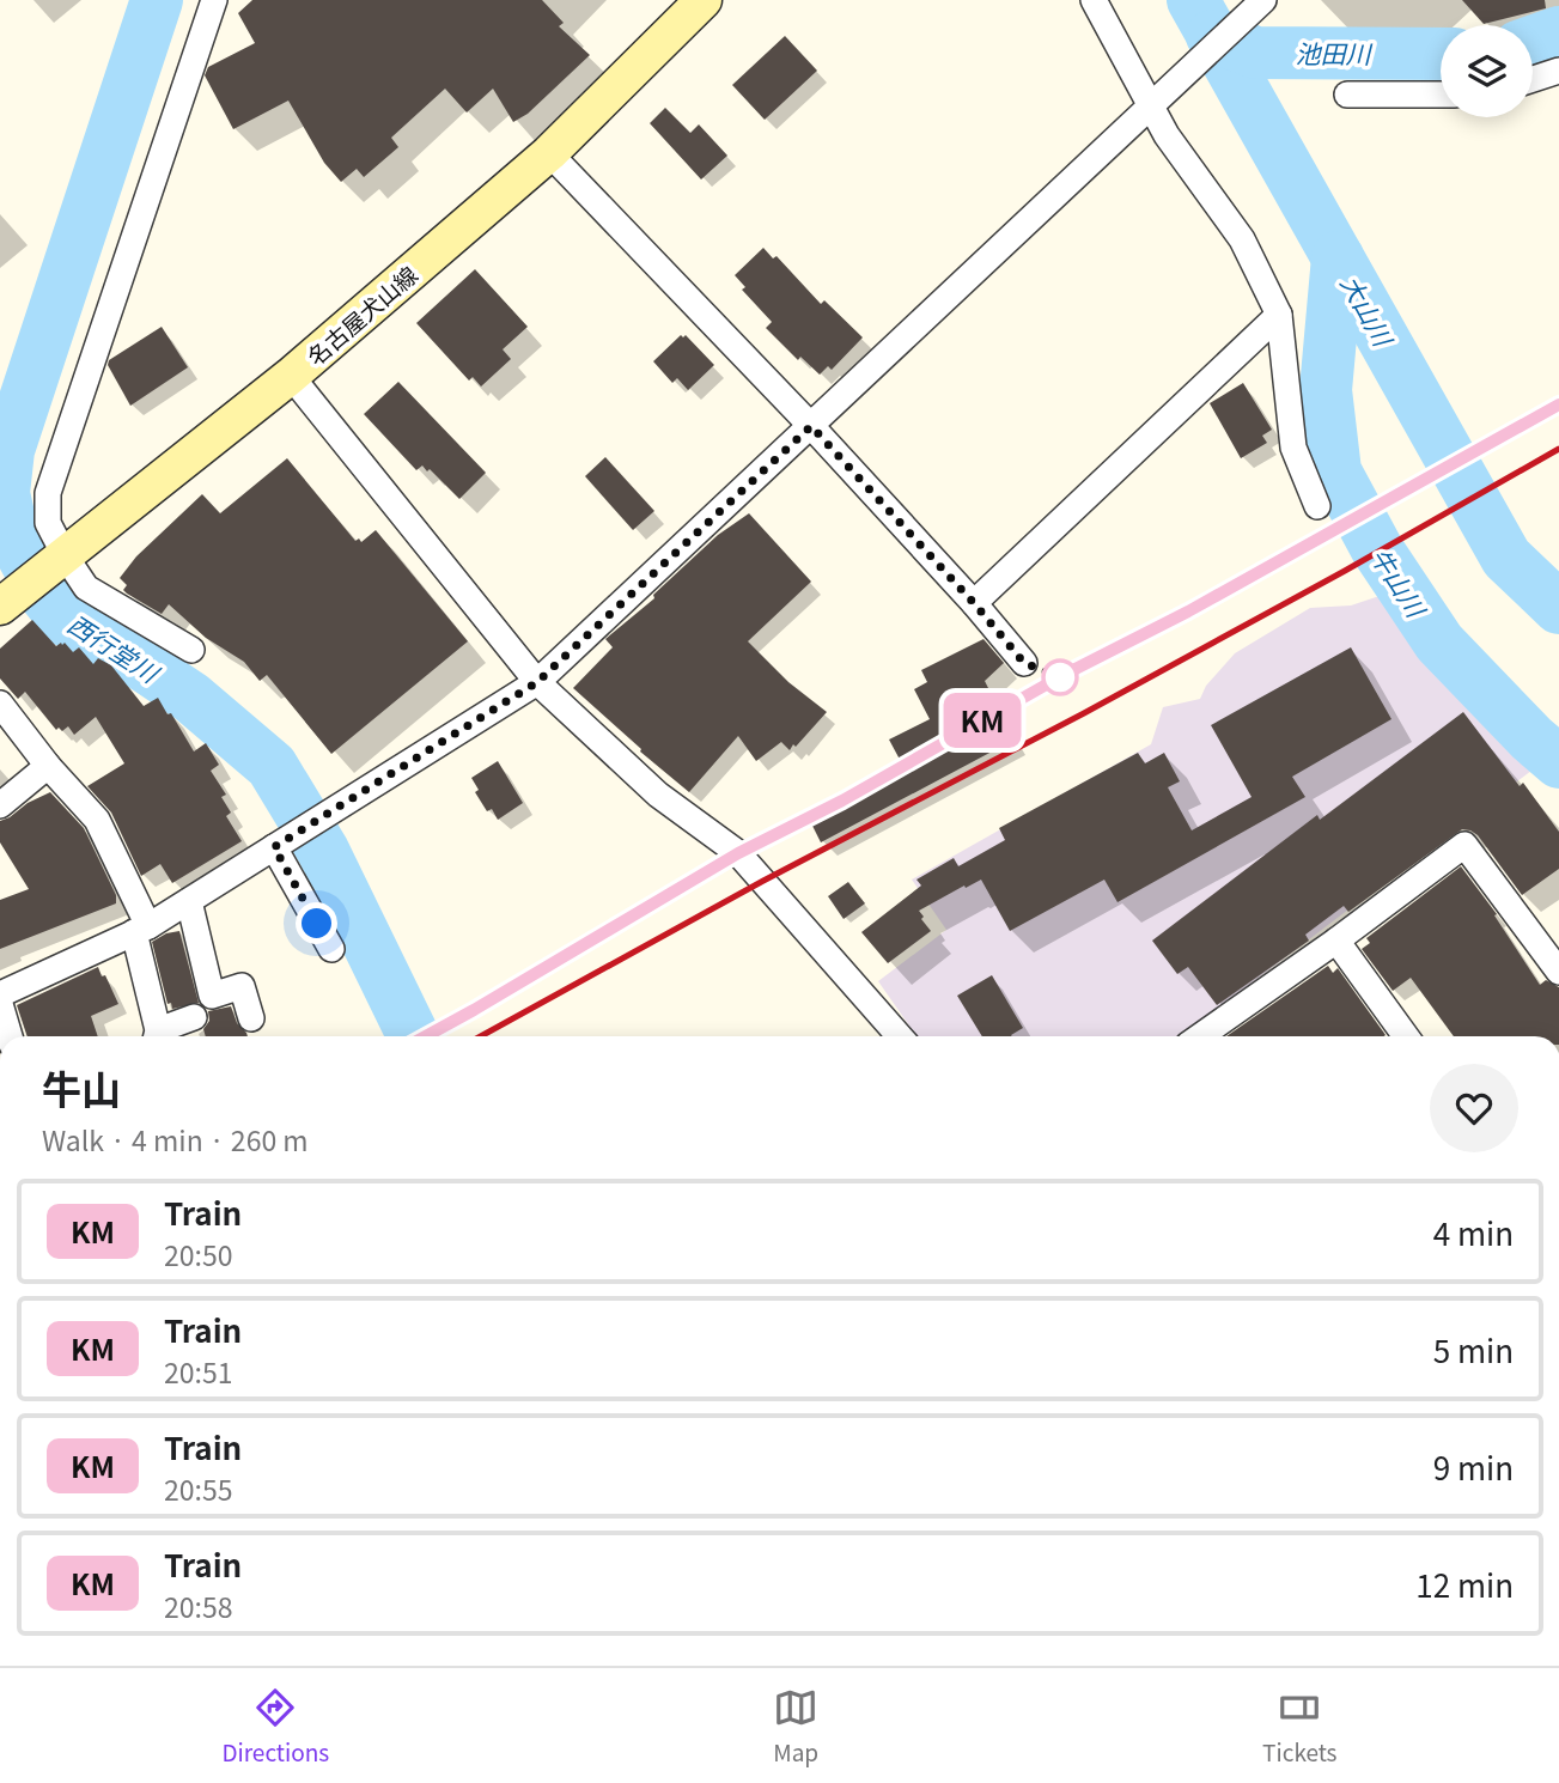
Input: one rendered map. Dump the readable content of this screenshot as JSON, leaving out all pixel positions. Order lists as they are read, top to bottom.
{
  "streets": {
    "main road": ["名古屋犬山線"]
  },
  "water": [
    "池田川",
    "大山川",
    "牛山川",
    "西行堂川"
  ],
  "page": {
    "on_map": "KM",
    "heading": ["牛山", "Walk · 4 min · 260 m"],
    "list": [
      {
        "mark": "KM",
        "name": "Train",
        "note": "20:50",
        "value": "4 min"
      },
      {
        "mark": "KM",
        "name": "Train",
        "note": "20:51",
        "value": "5 min"
      },
      {
        "mark": "KM",
        "name": "Train",
        "note": "20:55",
        "value": "9 min"
      },
      {
        "mark": "KM",
        "name": "Train",
        "note": "20:58",
        "value": "12 min"
      }
    ],
    "tabs": ["Directions", "Map", "Tickets"]
  }
}
